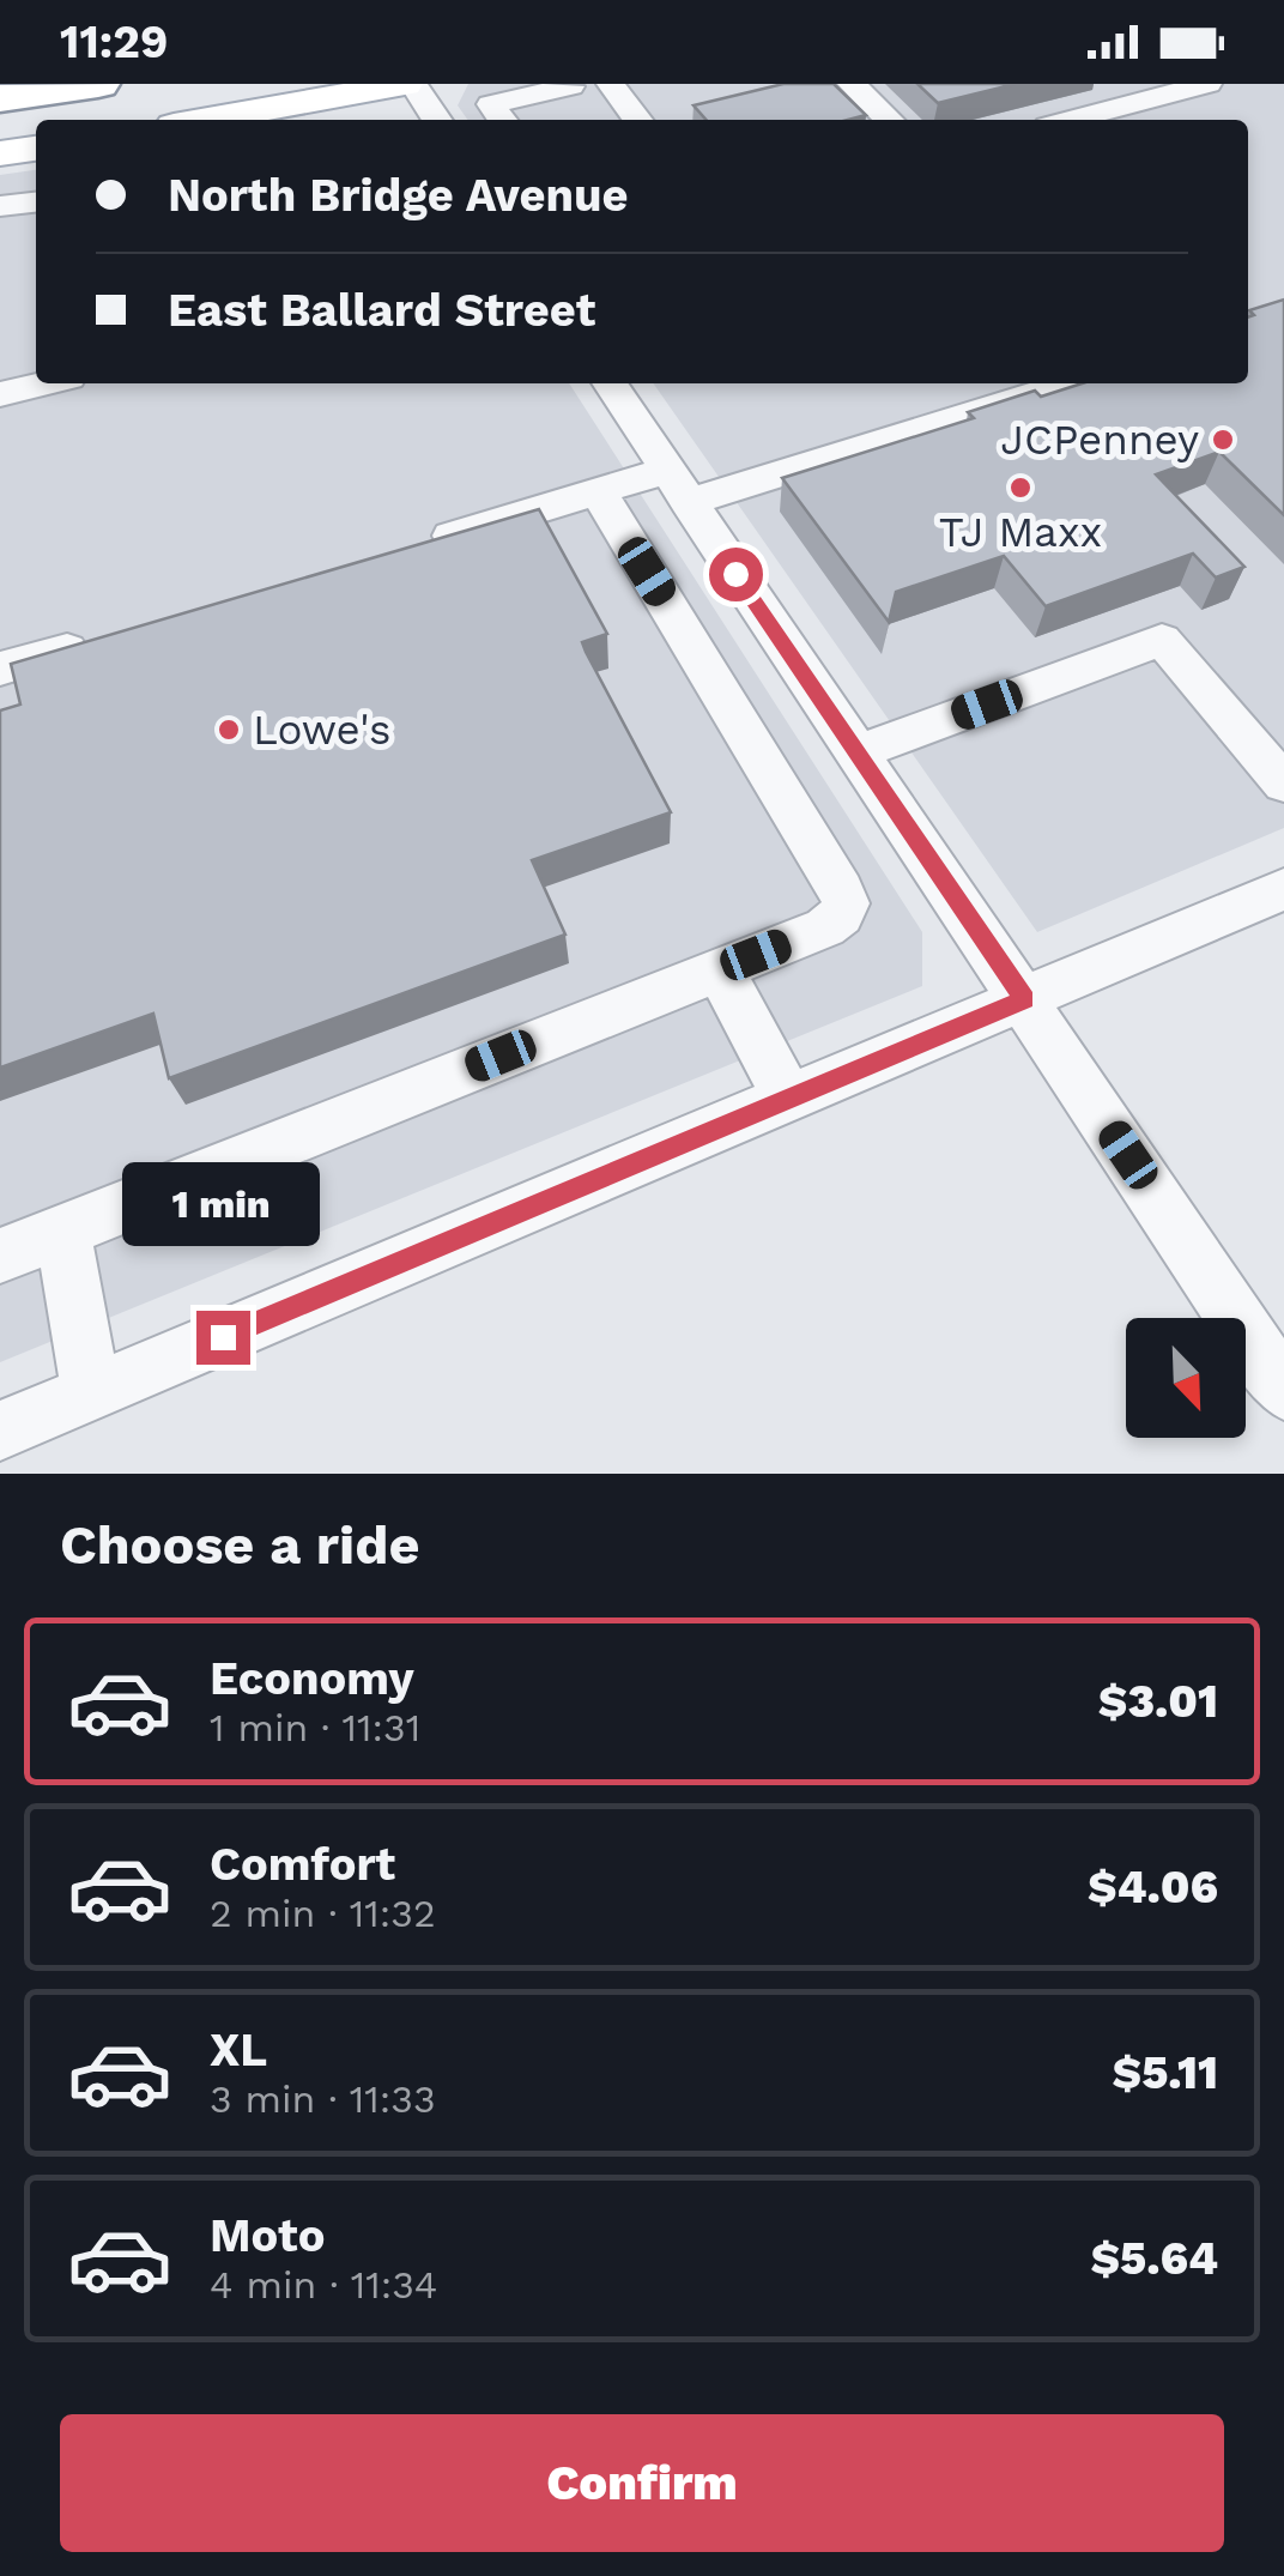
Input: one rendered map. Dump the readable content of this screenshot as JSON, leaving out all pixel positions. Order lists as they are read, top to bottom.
{
  "places": ["JCPenney", "TJ Maxx", "Lowe's"],
  "north": "bottom right",
  "page": {
    "status": "11:29",
    "banner": ["North Bridge Avenue", "East Ballard Street"],
    "bubble": "1 min",
    "heading": "Choose a ride",
    "list": [
      {
        "name": "Economy",
        "note": "1 min · 11:31",
        "value": "$3.01"
      },
      {
        "name": "Comfort",
        "note": "2 min · 11:32",
        "value": "$4.06"
      },
      {
        "name": "XL",
        "note": "3 min · 11:33",
        "value": "$5.11"
      },
      {
        "name": "Moto",
        "note": "4 min · 11:34",
        "value": "$5.64"
      }
    ],
    "buttons": "Confirm"
  }
}
